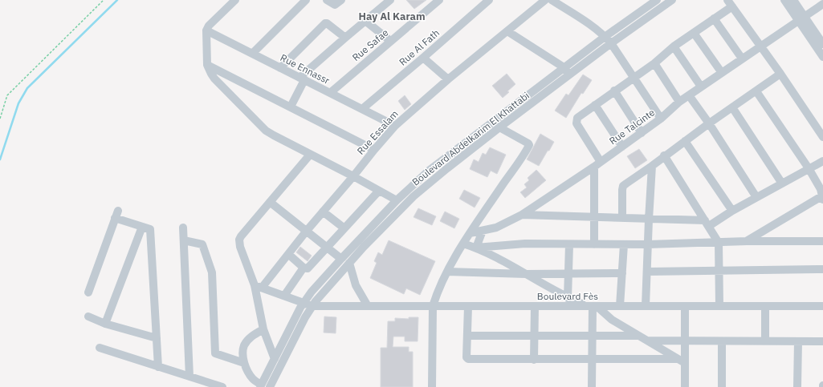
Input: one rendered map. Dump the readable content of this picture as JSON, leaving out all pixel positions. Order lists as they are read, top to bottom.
{
  "streets": {
    "street": [
      "Rue Safae",
      "Rue Al Fath",
      "Rue Ennassr",
      "Rue Talcinte",
      "Rue Essalam",
      "Boulevard Abdelkarim El Khattabi",
      "Boulevard Fès"
    ]
  },
  "crossings": [
    ["Rue Safae", "Rue Ennassr"],
    ["Rue Al Fath", "Rue Ennassr"],
    ["Rue Ennassr", "Rue Essalam"],
    ["Rue Essalam", "Boulevard Fès"],
    ["Boulevard Abdelkarim El Khattabi", "Boulevard Fès"]
  ],
  "districts": ["Hay Al Karam"]
}
